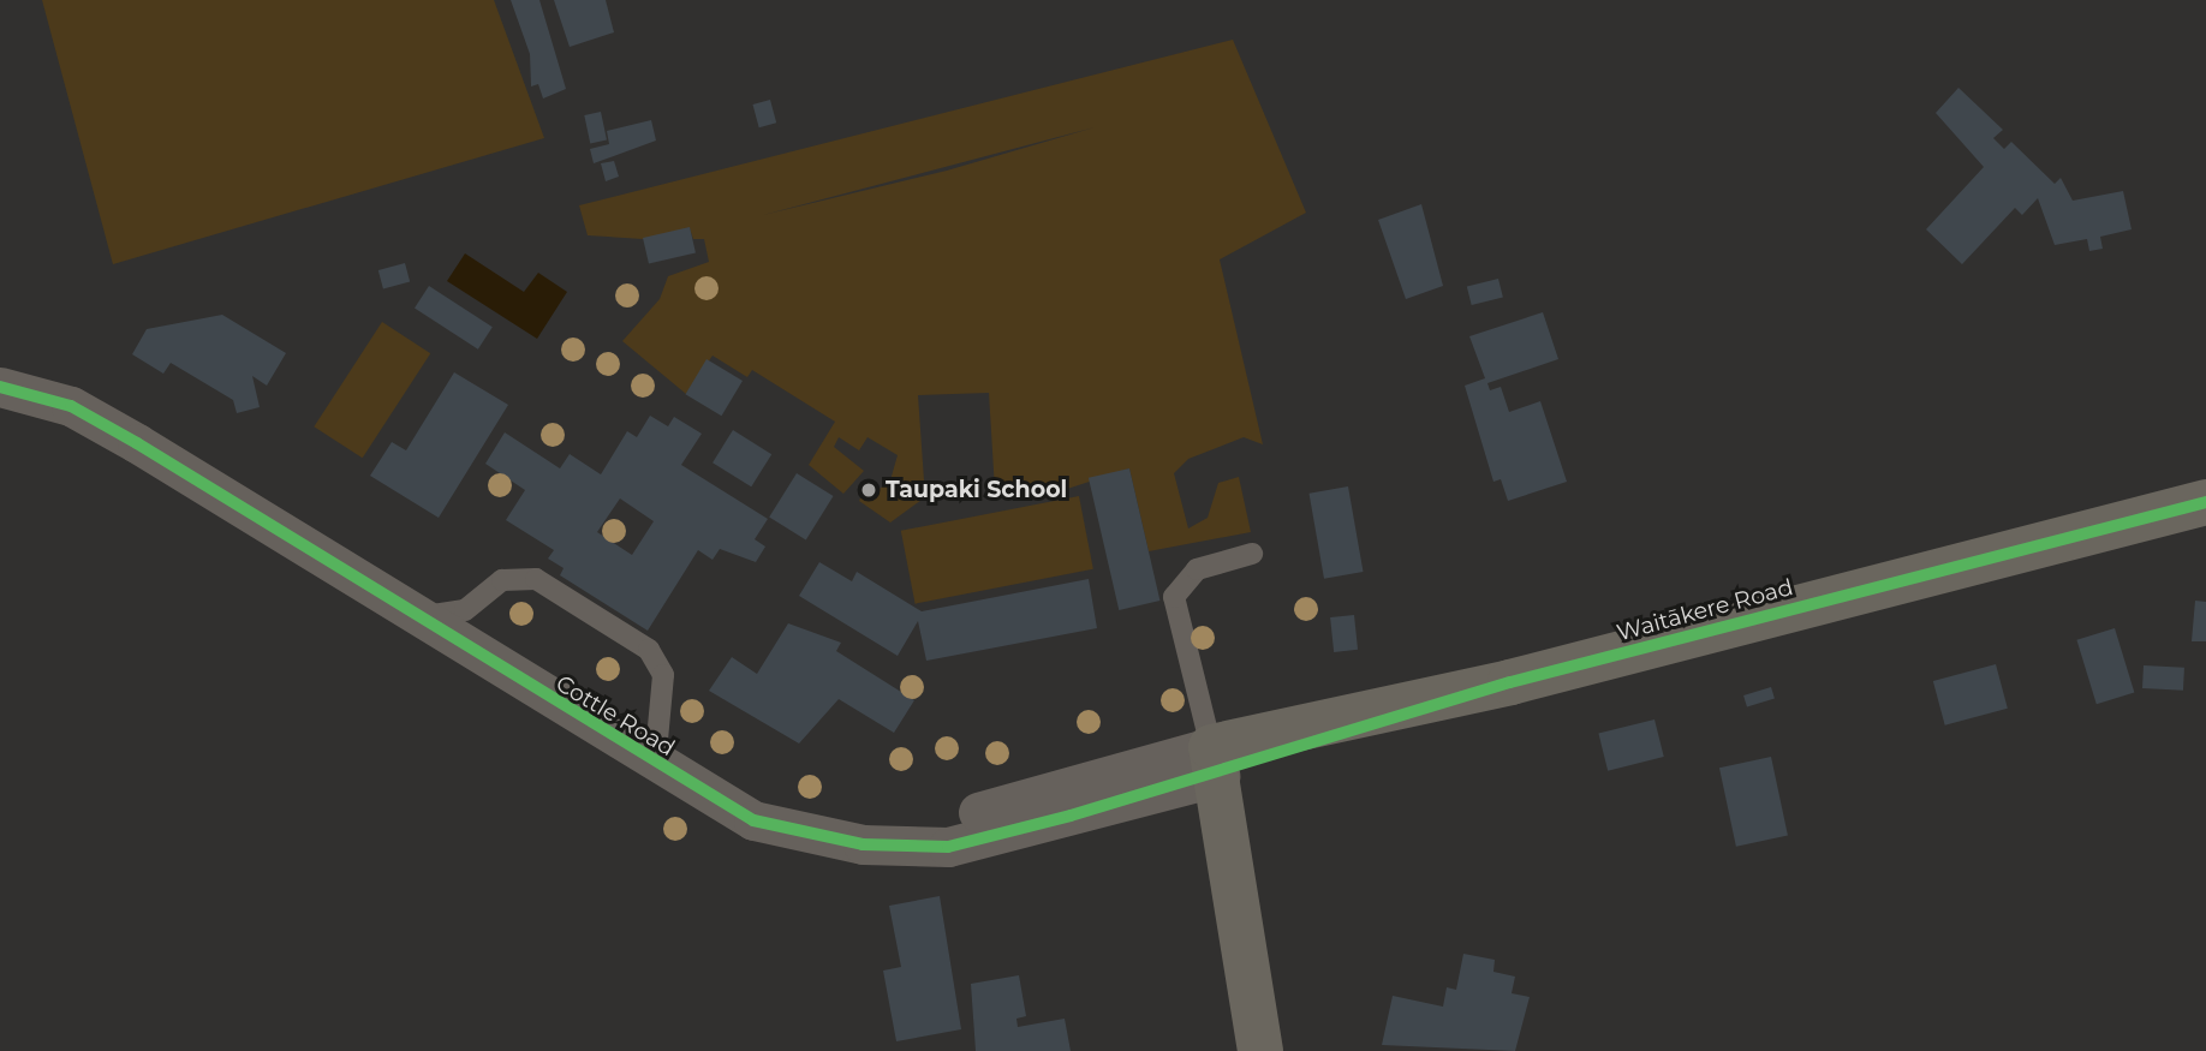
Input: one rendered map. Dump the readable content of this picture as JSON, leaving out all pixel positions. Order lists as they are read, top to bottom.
{
  "streets": {
    "street": ["Waitākere Road", "Cottle Road"]
  },
  "crossings": [
    ["Waitākere Road", "Cottle Road"]
  ],
  "places": ["Taupaki School"]
}
